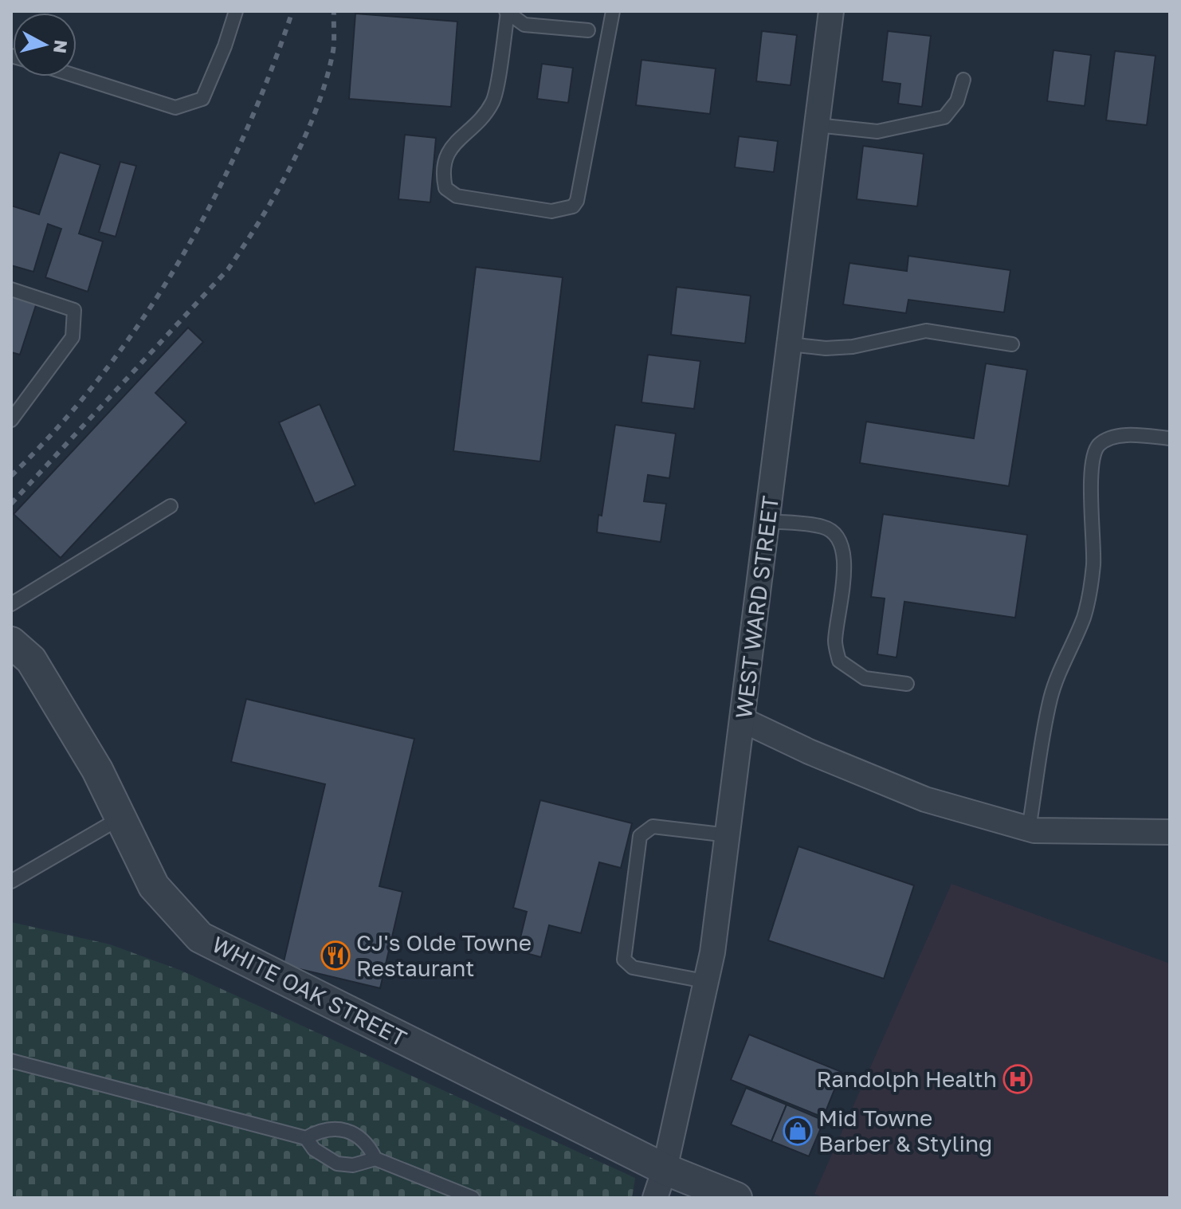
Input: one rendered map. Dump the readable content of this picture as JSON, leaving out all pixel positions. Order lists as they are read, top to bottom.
{
  "streets": {
    "street": ["WEST WARD STREET", "WHITE OAK STREET"]
  },
  "crossings": [
    ["WEST WARD STREET", "WHITE OAK STREET"]
  ],
  "places": {
    "restaurant": ["CJ's Olde Towne Restaurant"],
    "hospital": ["Randolph Health"],
    "shop": ["Mid Towne Barber & Styling"]
  },
  "north": "right"
}
